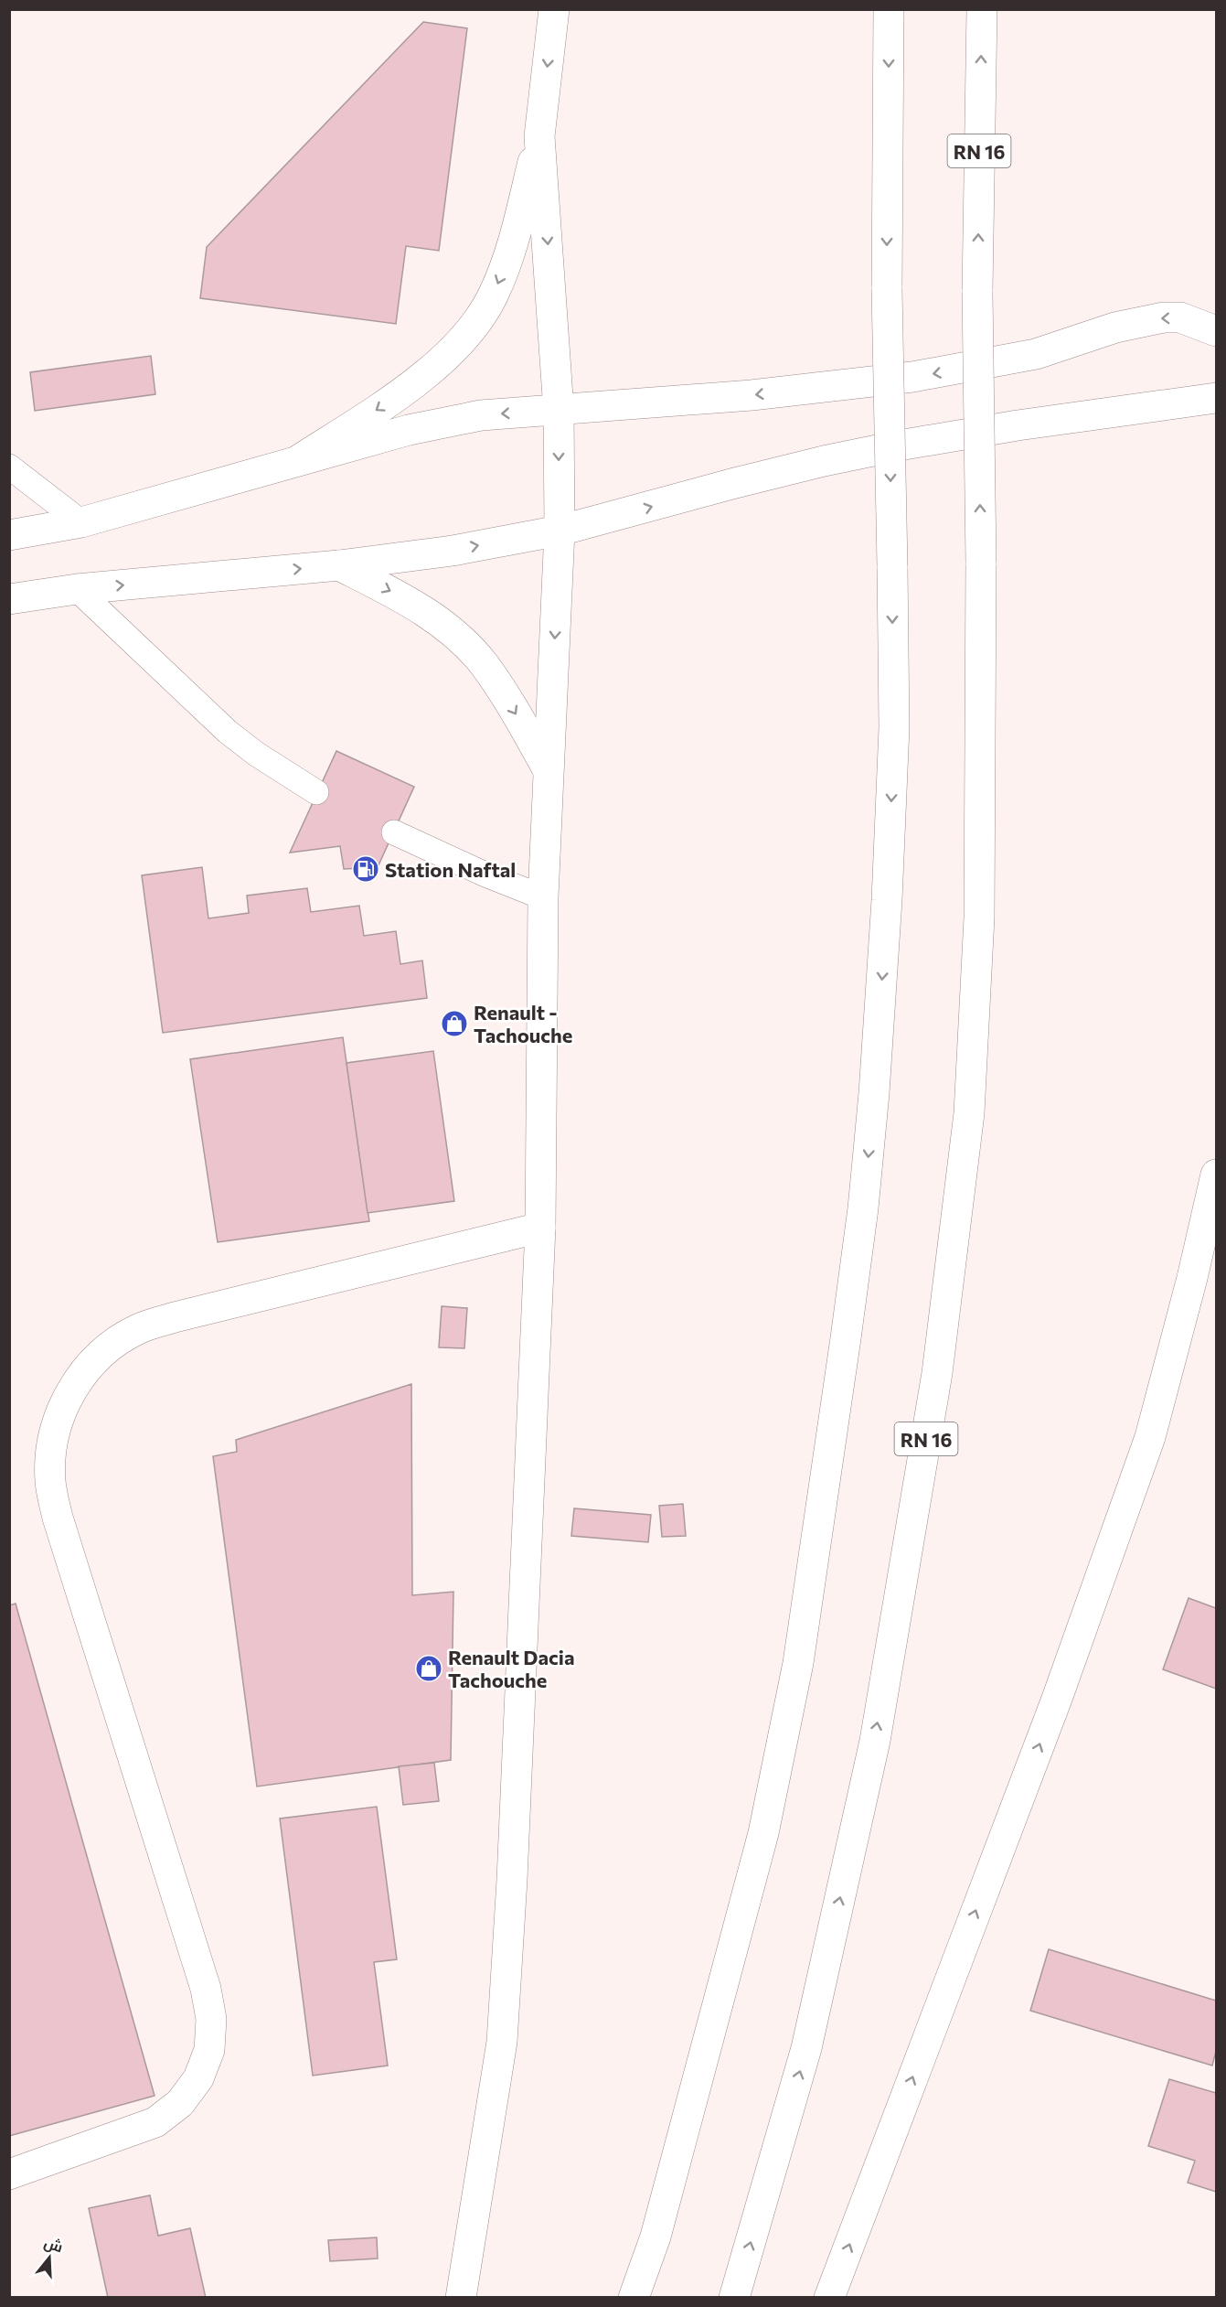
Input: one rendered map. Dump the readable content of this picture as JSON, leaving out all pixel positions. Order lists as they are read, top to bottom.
{
  "streets": {
    "main road": ["RN 16"]
  },
  "places": {
    "fuel station": ["Station Naftal"],
    "shop": ["Renault - Tachouche", "Renault Dacia Tachouche"]
  },
  "north": "top"
}
